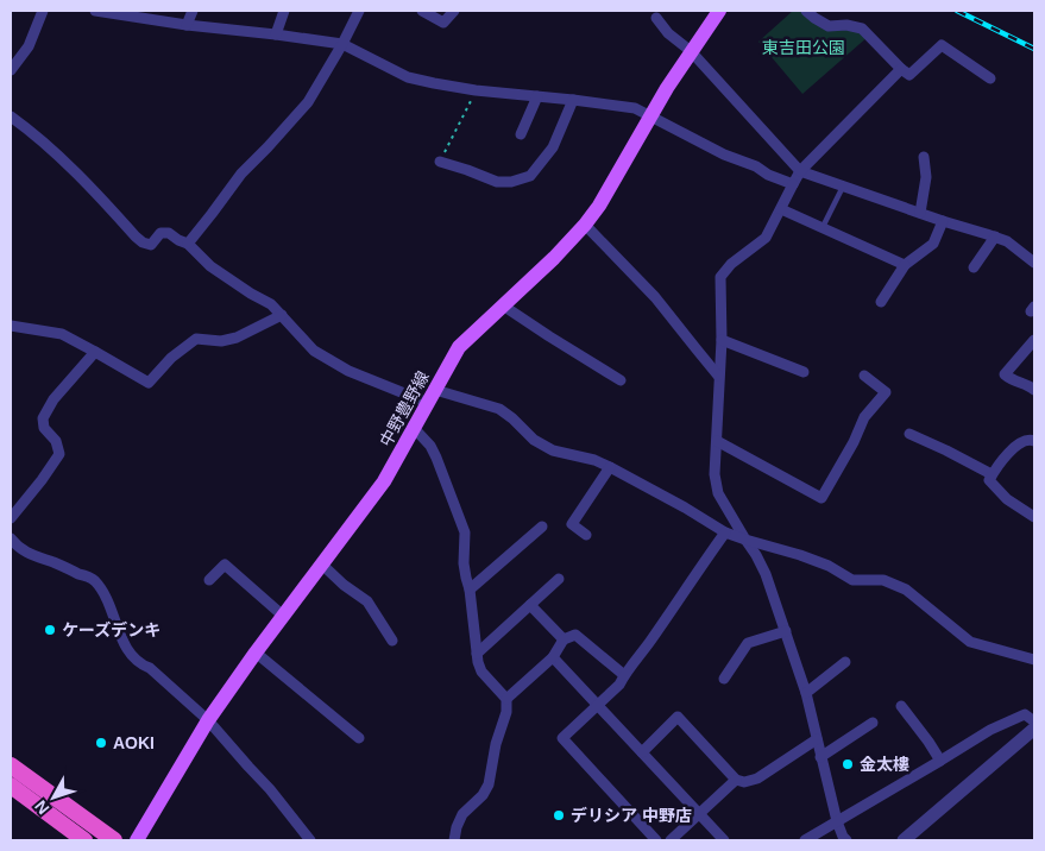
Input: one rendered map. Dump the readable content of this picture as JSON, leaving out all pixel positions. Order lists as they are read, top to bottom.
{
  "streets": {
    "main road": ["中野豊野線"]
  },
  "parks": ["東吉田公園"],
  "places": [
    "ケーズデンキ",
    "AOKI",
    "金太樓",
    "デリシア 中野店"
  ],
  "north": "bottom left"
}
